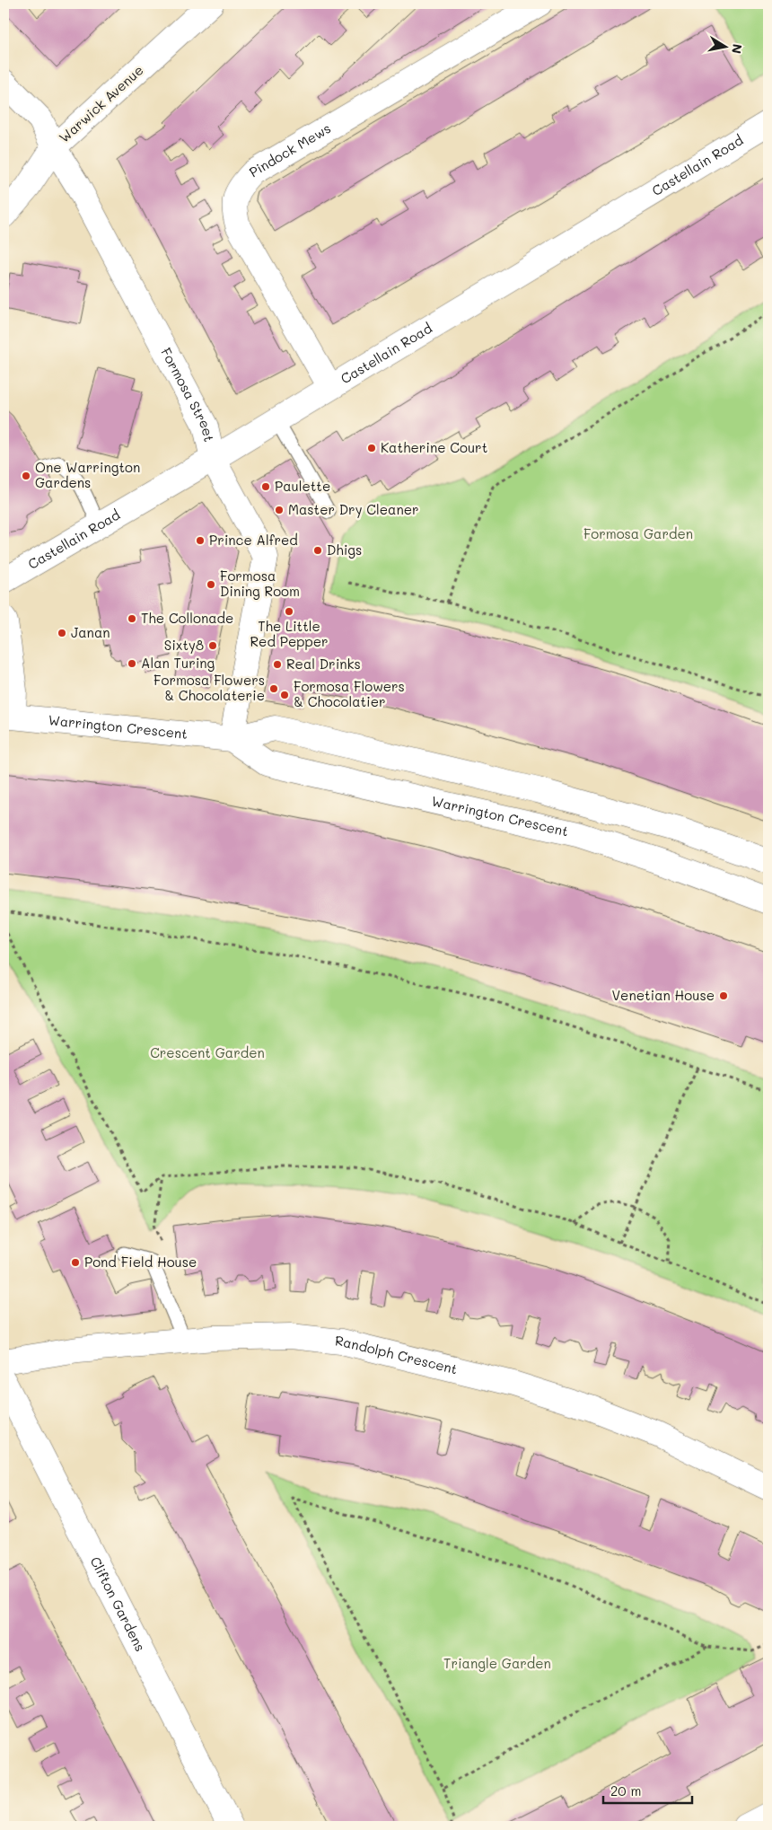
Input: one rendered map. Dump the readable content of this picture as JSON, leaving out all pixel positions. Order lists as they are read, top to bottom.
{
  "streets": {
    "street": [
      "Warwick Avenue",
      "Pindock Mews",
      "Castellain Road",
      "Formosa Street",
      "Warrington Crescent",
      "Randolph Crescent",
      "Clifton Gardens"
    ]
  },
  "crossings": [
    ["Warwick Avenue", "Formosa Street"],
    ["Pindock Mews", "Castellain Road"],
    ["Castellain Road", "Formosa Street"],
    ["Formosa Street", "Warrington Crescent"],
    ["Randolph Crescent", "Clifton Gardens"]
  ],
  "parks": ["Formosa Garden", "Crescent Garden", "Triangle Garden"],
  "places": [
    "Katherine Court",
    "One Warrington Gardens",
    "Paulette",
    "Master Dry Cleaner",
    "Prince Alfred",
    "Dhigs",
    "Formosa Dining Room",
    "The Little Red Pepper",
    "The Collonade",
    "Janan",
    "Sixty8",
    "Alan Turing",
    "Real Drinks",
    "Formosa Flowers & Chocolaterie",
    "Formosa Flowers & Chocolatier",
    "Venetian House",
    "Pond Field House"
  ],
  "scale_bar": "20 m",
  "north": "right"
}
